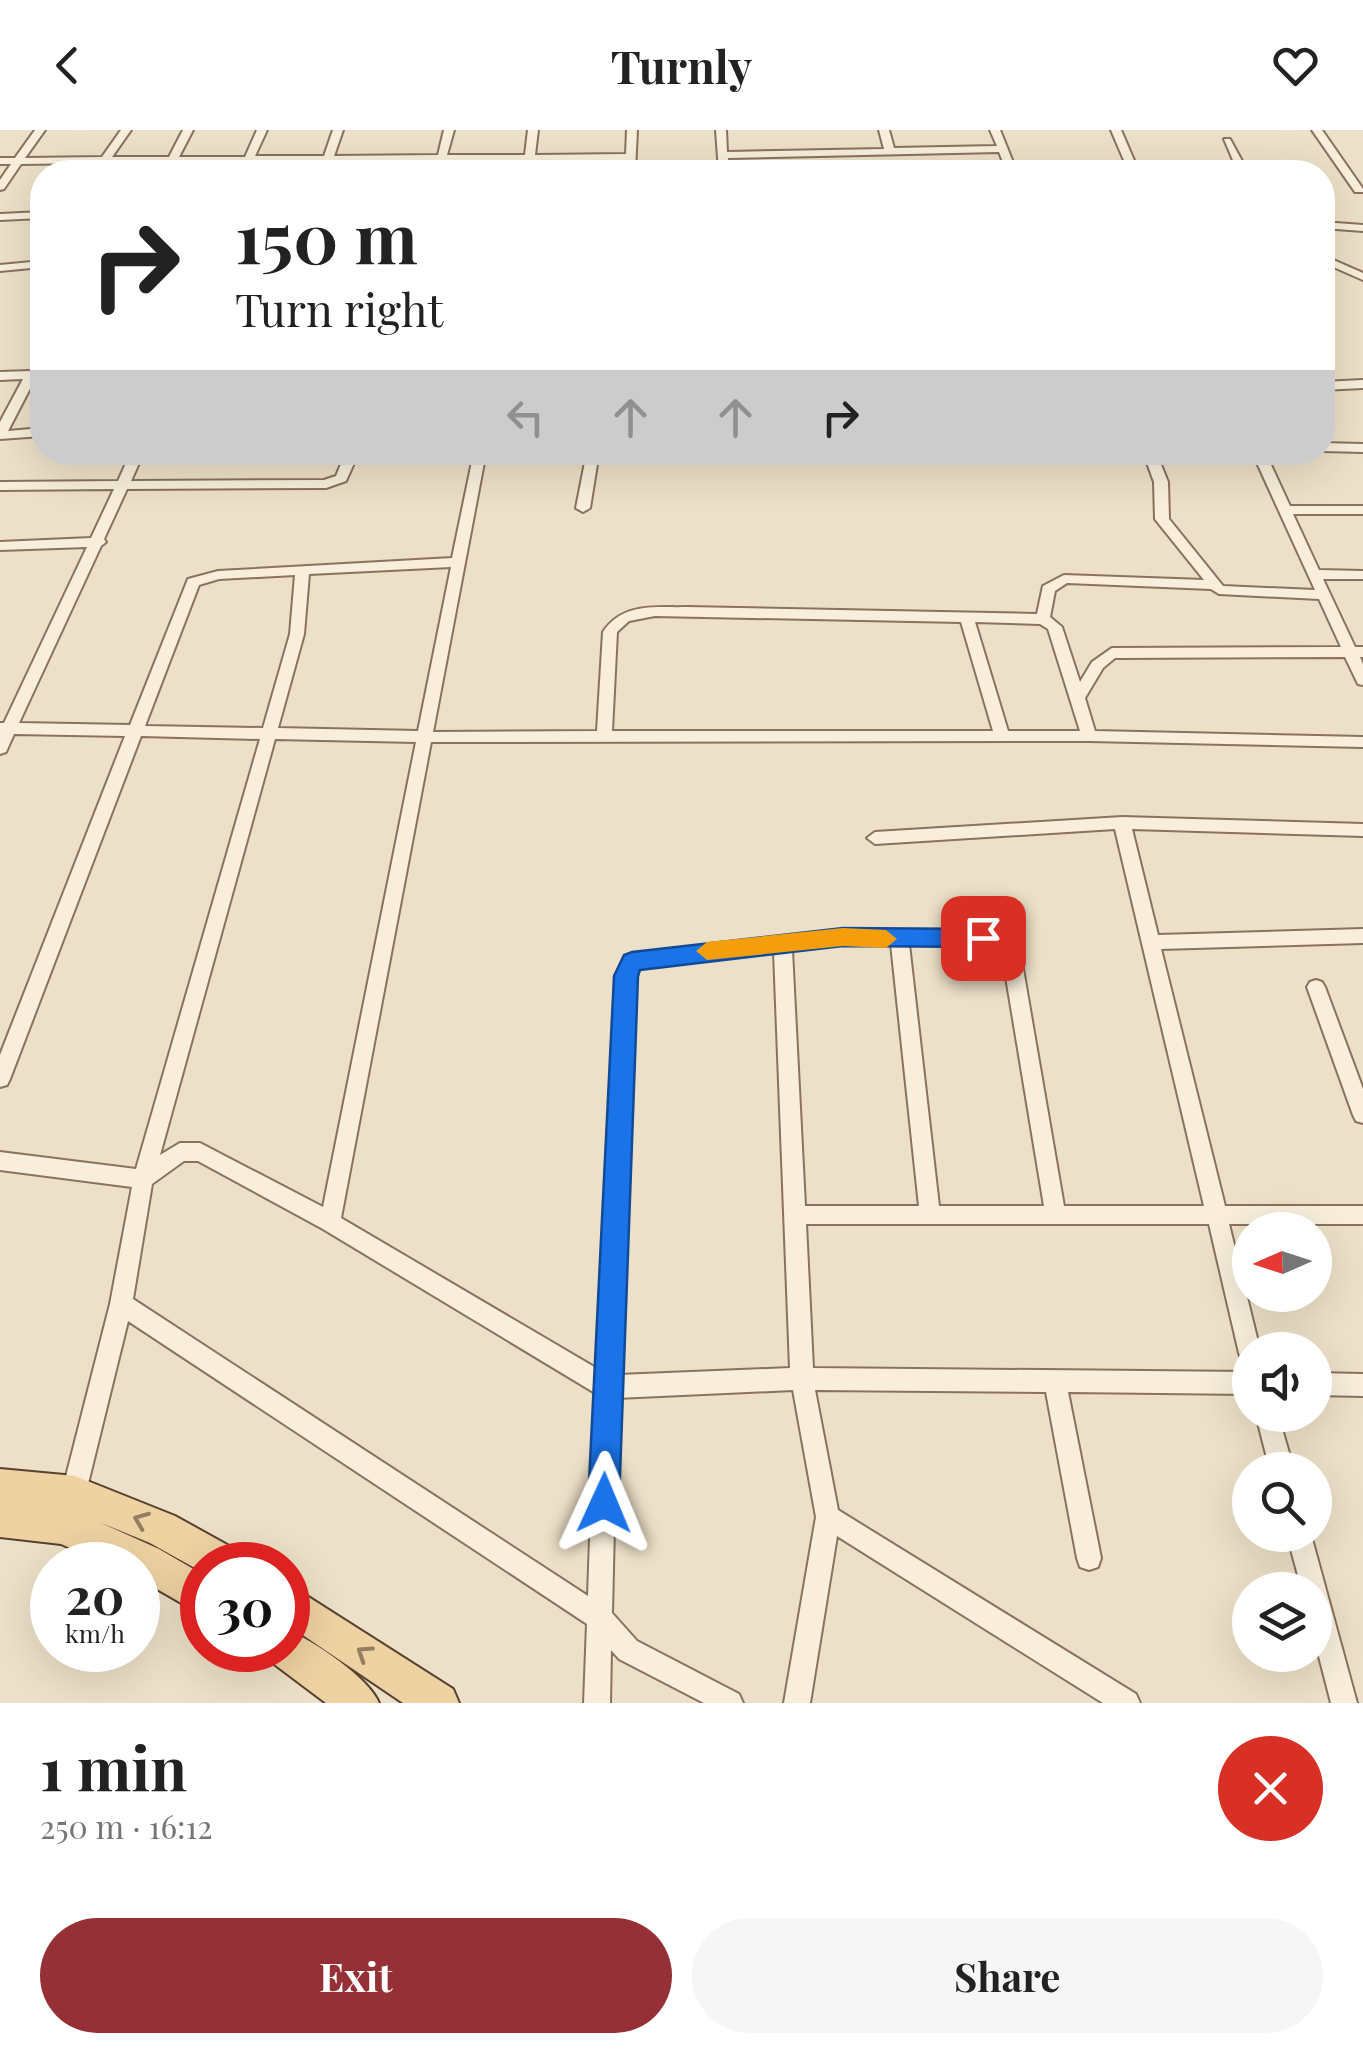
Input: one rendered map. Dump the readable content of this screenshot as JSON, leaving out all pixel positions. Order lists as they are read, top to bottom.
{
  "north": "left",
  "page": {
    "header": "Turnly",
    "turn": ["150 m", "Turn right"],
    "speed": "20 km/h",
    "limit": "30",
    "heading": ["1 min", "250 m · 16:12"],
    "buttons": ["Exit", "Share"]
  }
}
